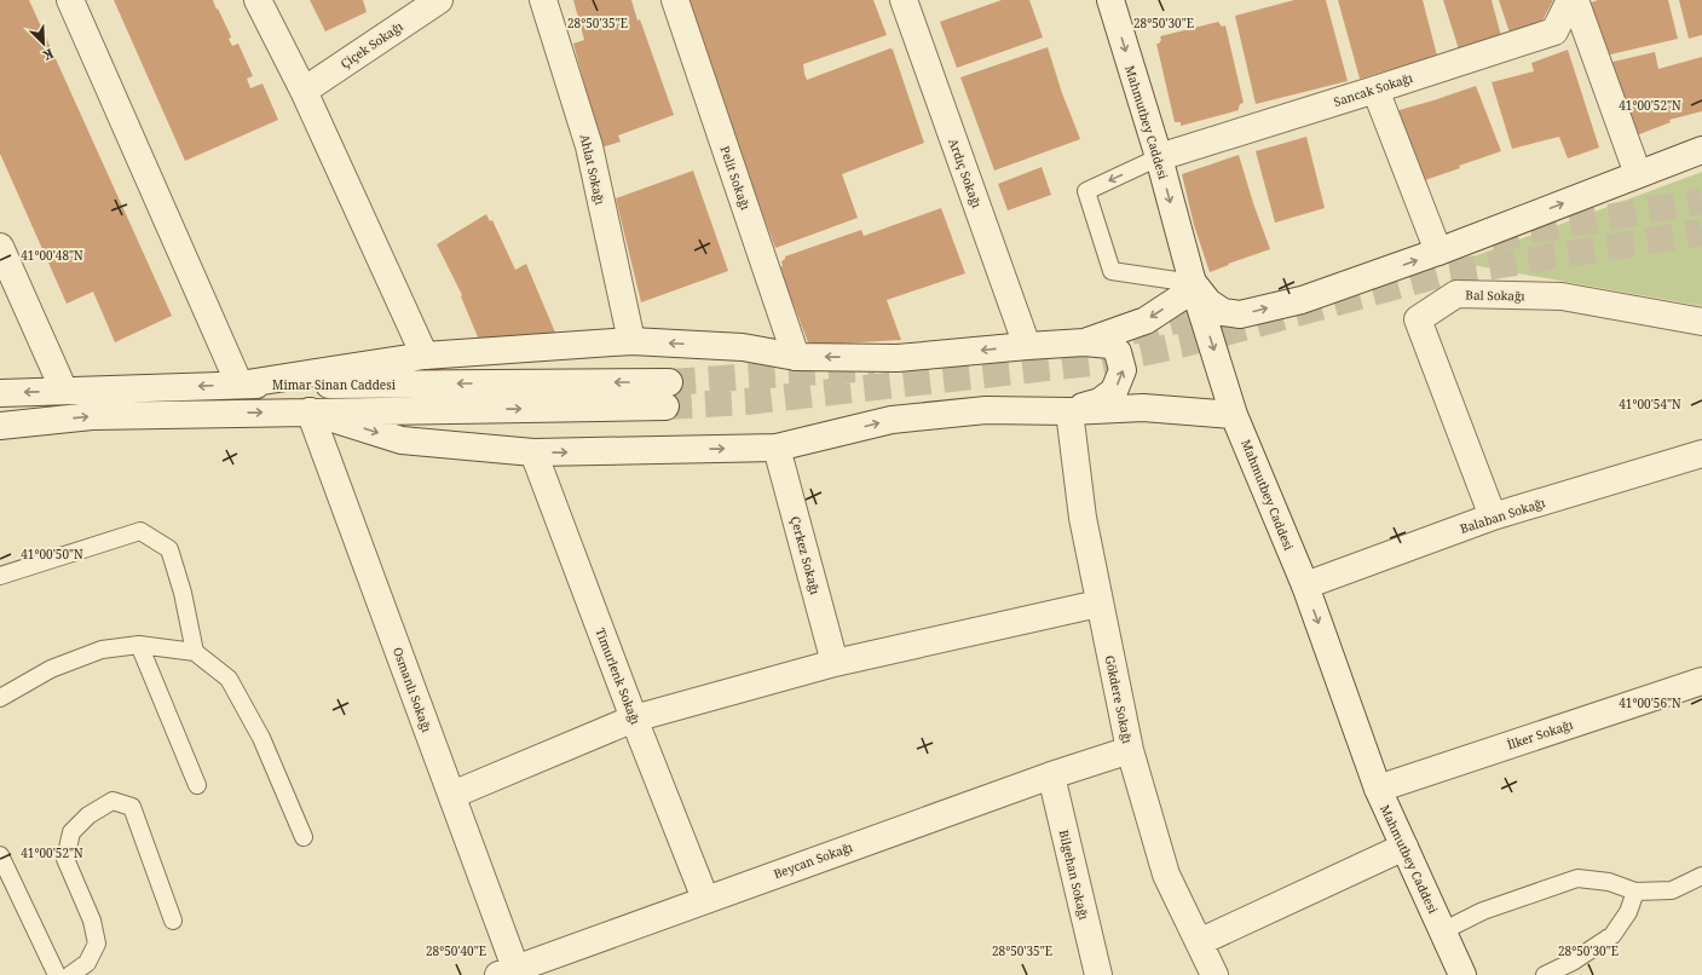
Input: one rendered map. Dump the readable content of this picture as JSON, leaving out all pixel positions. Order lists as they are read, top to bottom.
{
  "streets": {
    "street": [
      "Çiçek Sokağı",
      "Sancak Sokağı",
      "Mahmutbey Caddesi",
      "Ahlat Sokağı",
      "Ardıç Sokağı",
      "Pelit Sokağı",
      "Bal Sokağı",
      "Mimar Sinan Caddesi",
      "Balaban Sokağı",
      "Çerkez Sokağı",
      "Timurlenk Sokağı",
      "Osmanlı Sokağı",
      "Gökdere Sokağı",
      "İlker Sokağı",
      "Beycan Sokağı",
      "Bilgehan Sokağı"
    ]
  },
  "crossings": [
    ["Sancak Sokağı", "Mahmutbey Caddesi"],
    ["Mahmutbey Caddesi", "Balaban Sokağı"],
    ["Mahmutbey Caddesi", "İlker Sokağı"],
    ["Bal Sokağı", "Balaban Sokağı"],
    ["Mimar Sinan Caddesi", "Osmanlı Sokağı"],
    ["Timurlenk Sokağı", "Beycan Sokağı"],
    ["Osmanlı Sokağı", "Beycan Sokağı"],
    ["Gökdere Sokağı", "Beycan Sokağı"],
    ["Beycan Sokağı", "Bilgehan Sokağı"]
  ],
  "one_way": ["Mahmutbey Caddesi"],
  "north": "bottom right",
  "coordinates": [
    "28°50'35\"E",
    "28°50'30\"E",
    "41°00'52\"N",
    "41°00'48\"N",
    "41°00'54\"N",
    "41°00'50\"N",
    "41°00'56\"N",
    "28°50'40\"E"
  ]
}
